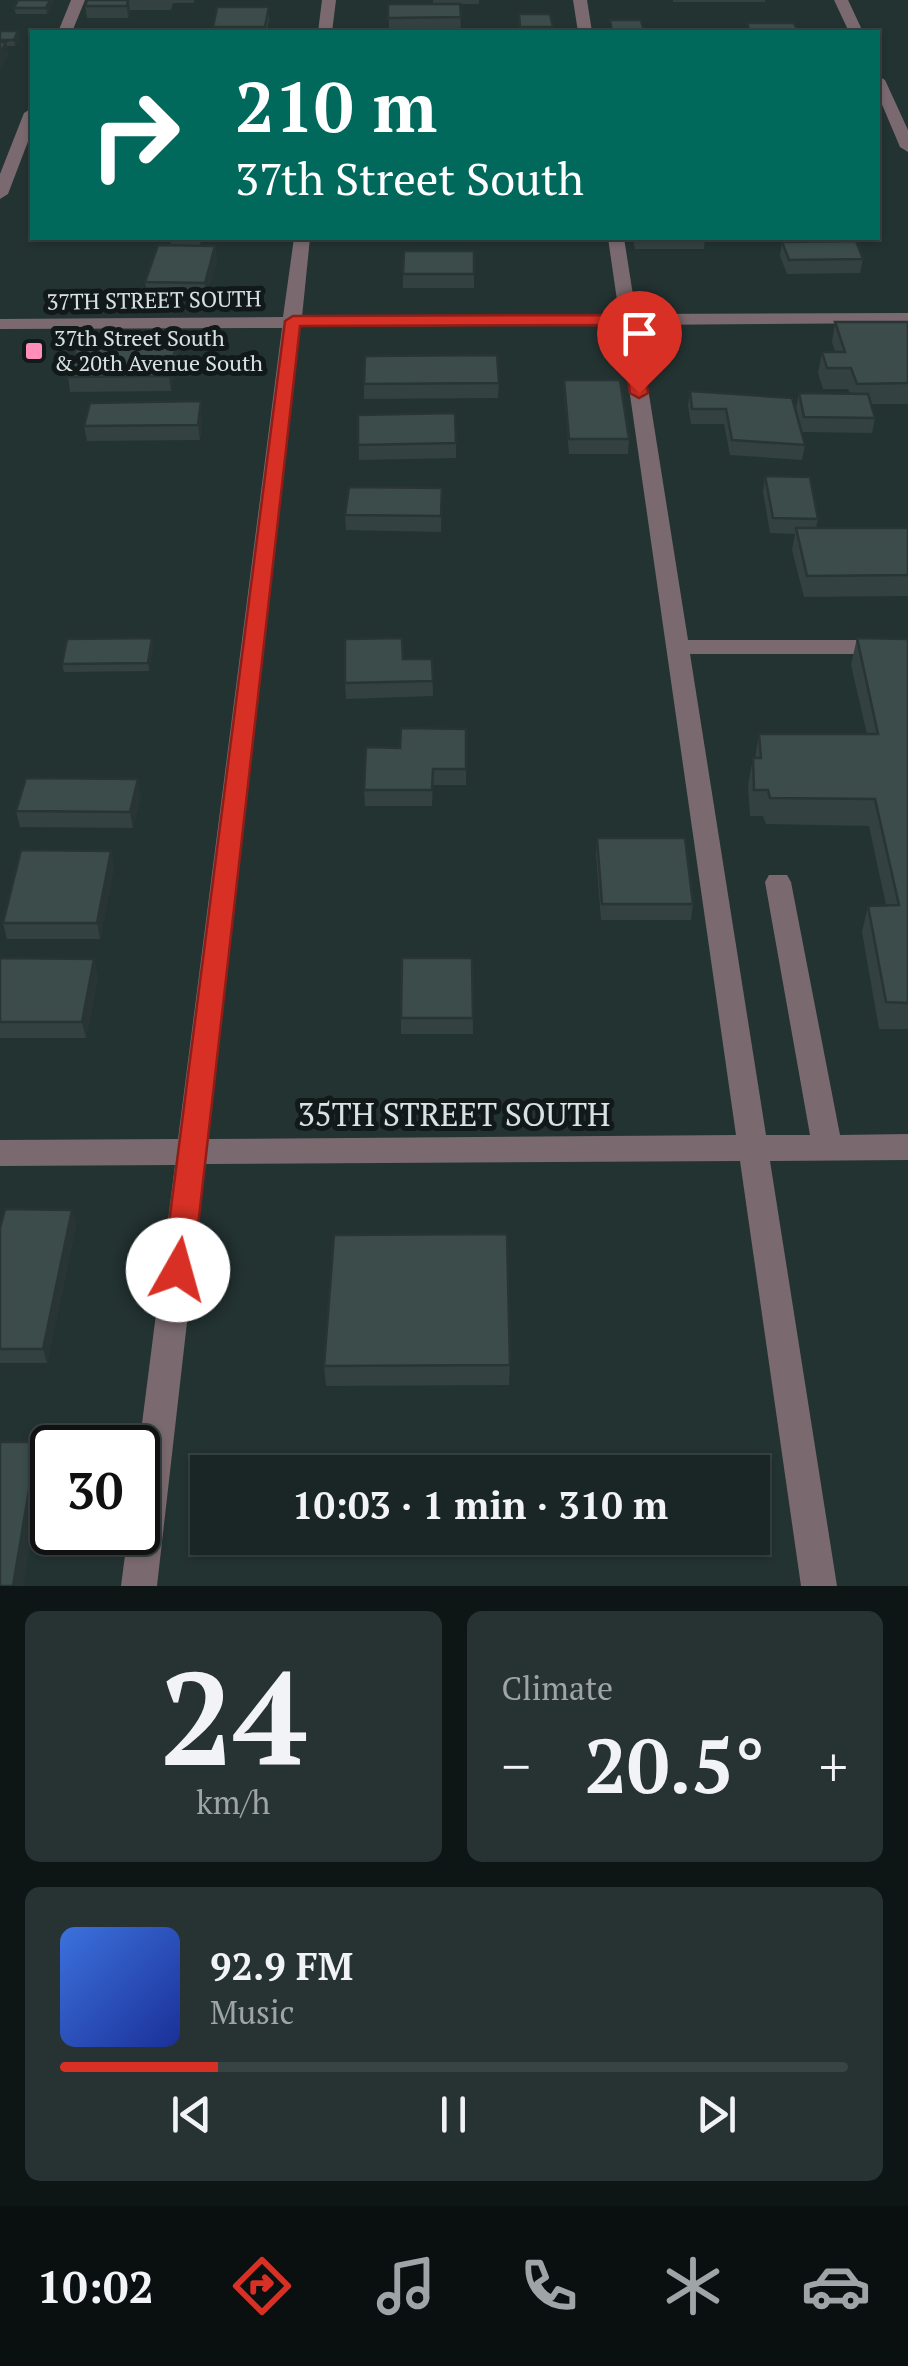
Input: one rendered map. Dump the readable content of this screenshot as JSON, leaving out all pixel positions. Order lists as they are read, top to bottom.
{
  "streets": {
    "street": ["37TH STREET SOUTH", "35TH STREET SOUTH"]
  },
  "places": {
    "transit": ["37th Street South & 20th Avenue South"]
  },
  "page": {
    "turn": ["210 m", "37th Street South"],
    "limit": "30",
    "trip": "10:03 · 1 min · 310 m",
    "tile": [
      ["24", "km/h"],
      "Climate"
    ],
    "heat": ["−", "20.5°", "+"],
    "song": ["92.9 FM", "Music"],
    "tabs": "10:02"
  }
}
